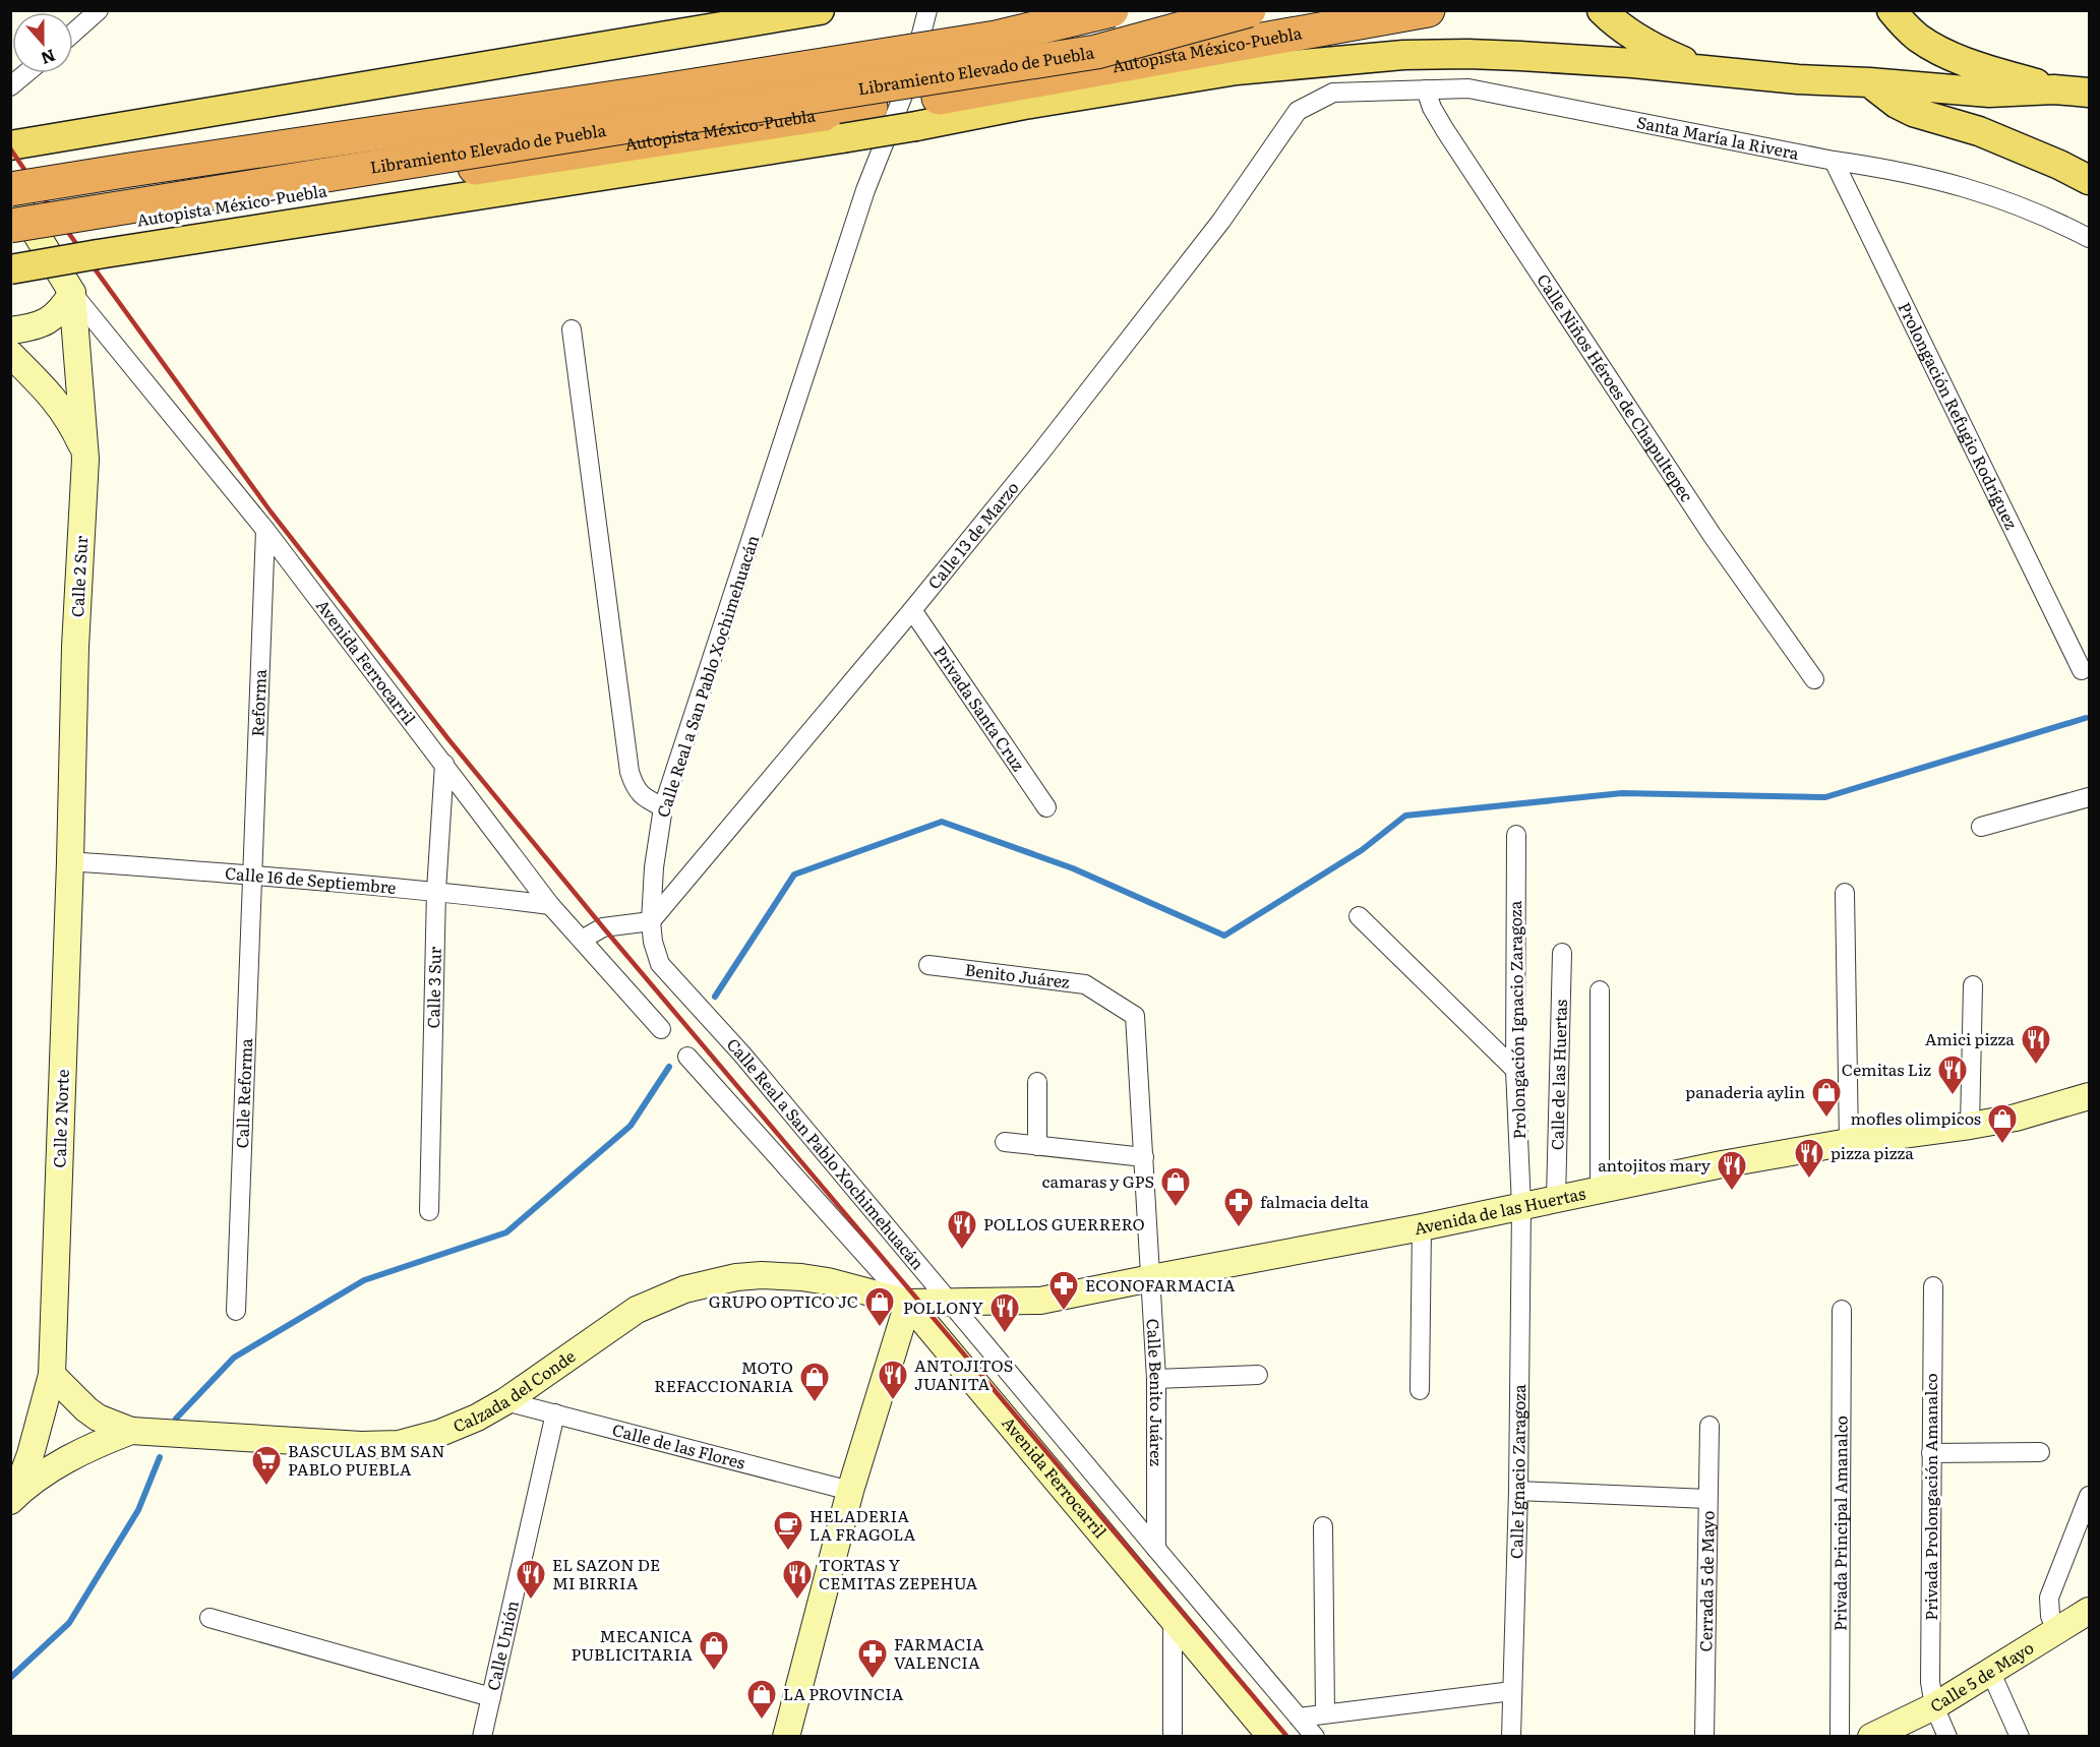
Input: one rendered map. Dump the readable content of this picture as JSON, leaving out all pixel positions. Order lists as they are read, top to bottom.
{
  "streets": {
    "highway": ["Autopista México-Puebla", "Libramiento Elevado de Puebla"],
    "street": [
      "Santa María la Rivera",
      "Calle Niños Héroes de Chapultepec",
      "Prolongación Refugio Rodríguez",
      "Calle 13 de Marzo",
      "Calle 2 Sur",
      "Avenida Ferrocarril",
      "Calle Real a San Pablo Xochimehuacán",
      "Reforma",
      "Privada Santa Cruz",
      "Calle 16 de Septiembre",
      "Benito Juárez",
      "Calle 3 Sur",
      "Prolongación Ignacio Zaragoza",
      "Calle de las Huertas",
      "Calle Reforma",
      "Calle 2 Norte",
      "Avenida de las Huertas",
      "Calzada del Conde",
      "Calle Benito Juárez",
      "Calle de las Flores",
      "Calle Ignacio Zaragoza",
      "Privada Prolongación Amanalco",
      "Privada Principal Amanalco",
      "Cerrada 5 de Mayo",
      "Calle Unión",
      "Calle 5 de Mayo"
    ]
  },
  "crossings": [
    ["Santa María la Rivera", "Calle Niños Héroes de Chapultepec"],
    ["Santa María la Rivera", "Prolongación Refugio Rodríguez"],
    ["Santa María la Rivera", "Calle 13 de Marzo"],
    ["Calle 13 de Marzo", "Calle Real a San Pablo Xochimehuacán"],
    ["Calle 13 de Marzo", "Privada Santa Cruz"],
    ["Calle 2 Sur", "Avenida Ferrocarril"],
    ["Calle 2 Sur", "Calle 16 de Septiembre"],
    ["Calle 2 Sur", "Calle 2 Norte"],
    ["Avenida Ferrocarril", "Reforma"],
    ["Avenida Ferrocarril", "Calle 16 de Septiembre"],
    ["Avenida Ferrocarril", "Calle 3 Sur"],
    ["Avenida Ferrocarril", "Avenida de las Huertas"],
    ["Avenida Ferrocarril", "Calzada del Conde"],
    ["Calle Real a San Pablo Xochimehuacán", "Avenida de las Huertas"],
    ["Calle Real a San Pablo Xochimehuacán", "Calle Benito Juárez"],
    ["Reforma", "Calle 16 de Septiembre"],
    ["Reforma", "Calle Reforma"],
    ["Calle 16 de Septiembre", "Calle 3 Sur"],
    ["Calle 16 de Septiembre", "Calle Reforma"],
    ["Calle 16 de Septiembre", "Calle 2 Norte"],
    ["Benito Juárez", "Calle Benito Juárez"],
    ["Prolongación Ignacio Zaragoza", "Avenida de las Huertas"],
    ["Prolongación Ignacio Zaragoza", "Calle Ignacio Zaragoza"],
    ["Calle de las Huertas", "Avenida de las Huertas"],
    ["Calle 2 Norte", "Calzada del Conde"],
    ["Avenida de las Huertas", "Calzada del Conde"],
    ["Avenida de las Huertas", "Calle Benito Juárez"],
    ["Avenida de las Huertas", "Calle Ignacio Zaragoza"],
    ["Calzada del Conde", "Calle de las Flores"],
    ["Calle de las Flores", "Calle Unión"],
    ["Privada Prolongación Amanalco", "Calle 5 de Mayo"]
  ],
  "places": {
    "restaurant": [
      "Amici pizza",
      "Cemitas Liz",
      "pizza pizza",
      "antojitos mary",
      "POLLOS GUERRERO",
      "POLLONY",
      "ANTOJITOS JUANITA",
      "EL SAZON DE MI BIRRIA",
      "TORTAS Y CEMITAS ZEPEHUA"
    ],
    "shop": [
      "panaderia aylin",
      "mofles olimpicos",
      "camaras y GPS",
      "GRUPO OPTICO JC",
      "MOTO REFACCIONARIA",
      "MECANICA PUBLICITARIA",
      "LA PROVINCIA"
    ],
    "pharmacy": ["falmacia delta", "ECONOFARMACIA", "FARMACIA VALENCIA"],
    "supermarket": ["BASCULAS BM SAN PABLO PUEBLA"],
    "cafe": ["HELADERIA LA FRAGOLA"]
  },
  "north": "bottom"
}
